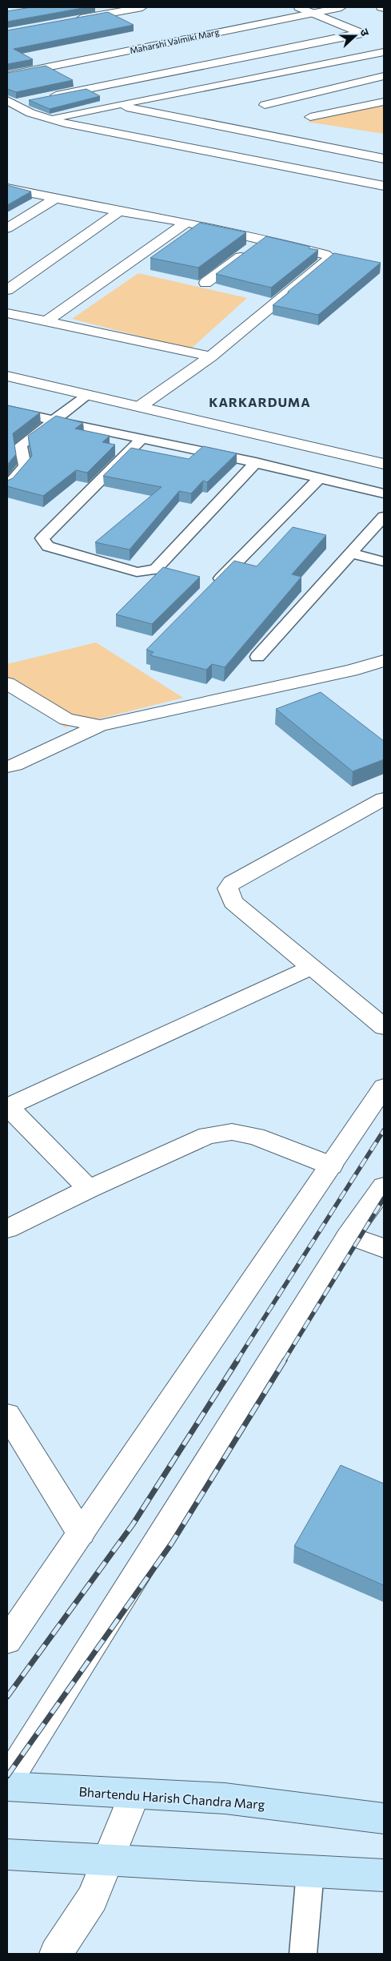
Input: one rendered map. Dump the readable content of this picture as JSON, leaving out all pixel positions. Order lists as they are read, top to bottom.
{
  "streets": {
    "main road": ["Bhartendu Harish Chandra Marg"],
    "street": ["Maharshi Valmiki Marg"]
  },
  "districts": ["KARKARDUMA"],
  "north": "right"
}
